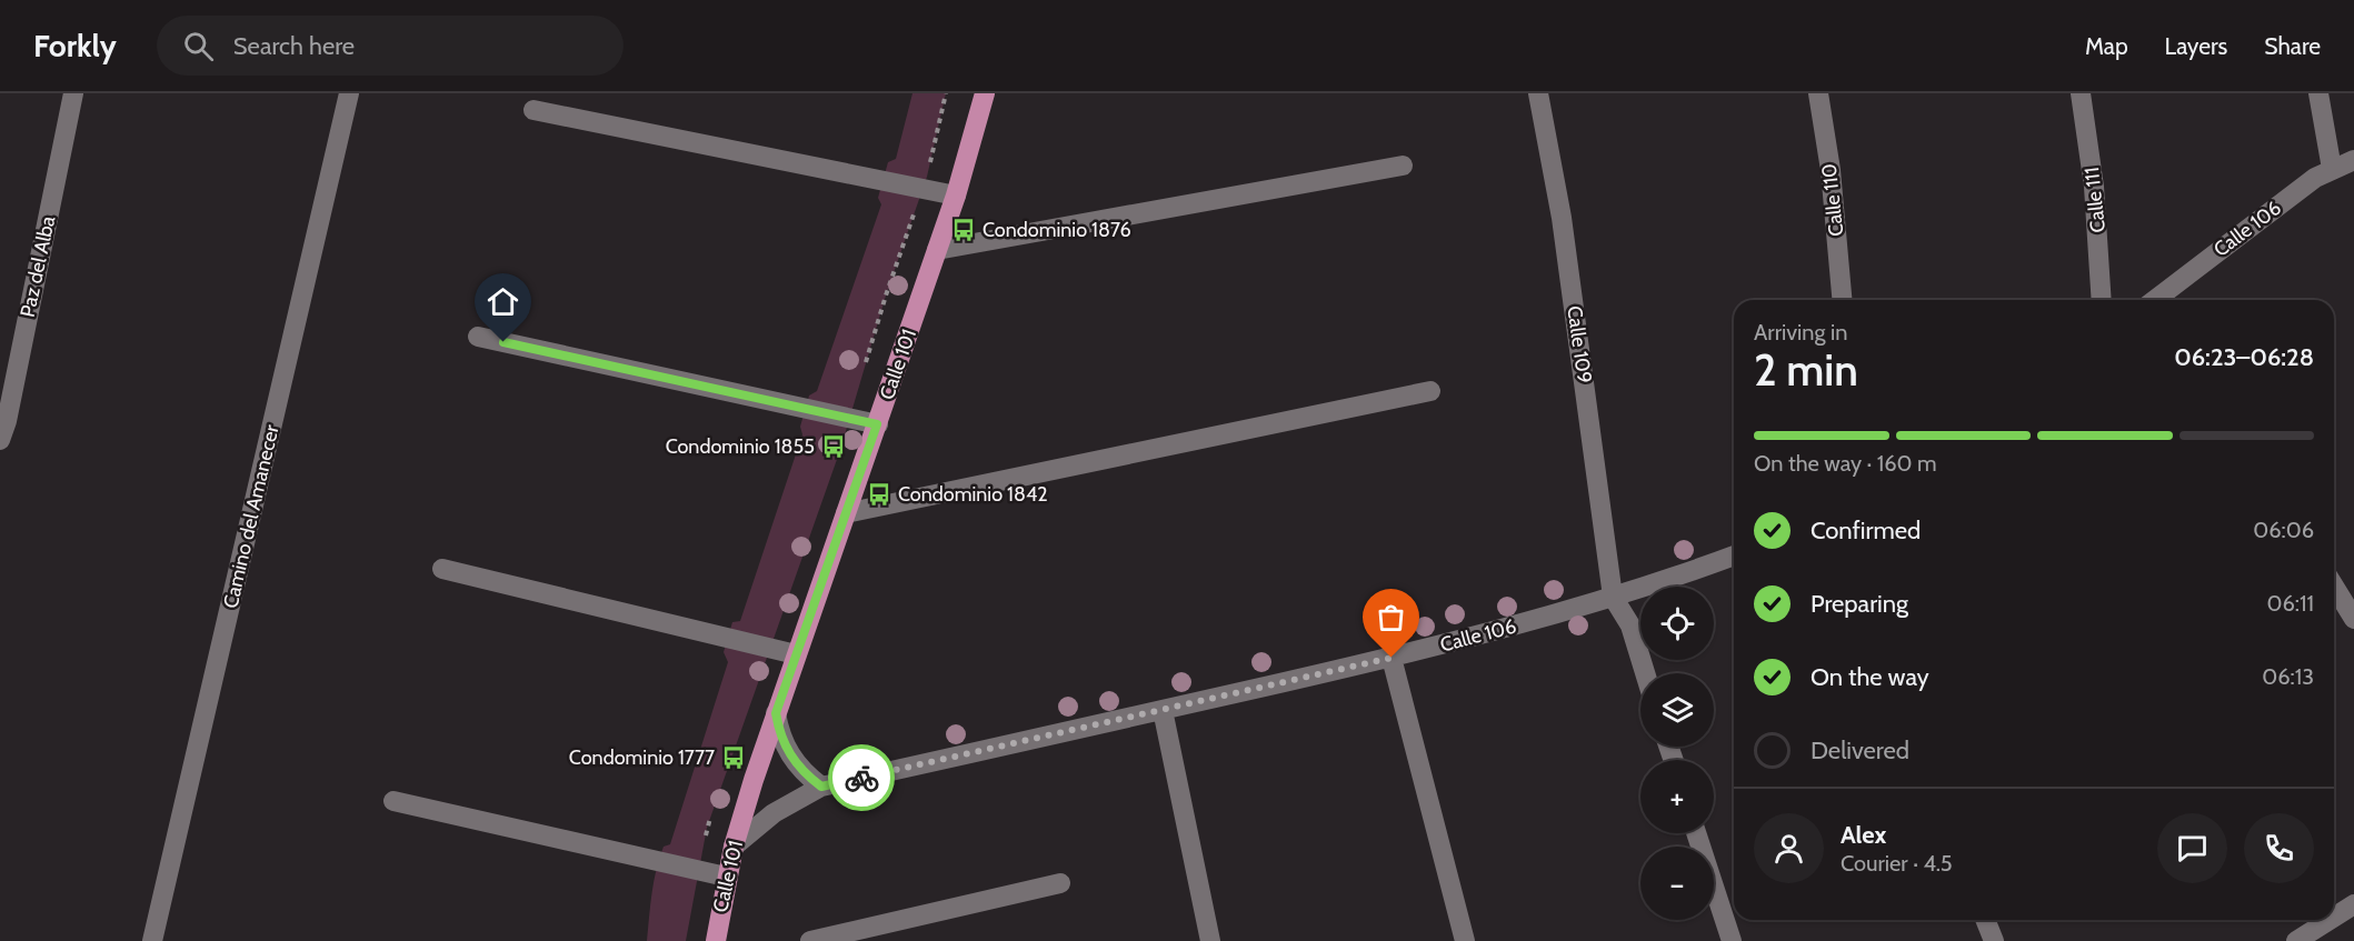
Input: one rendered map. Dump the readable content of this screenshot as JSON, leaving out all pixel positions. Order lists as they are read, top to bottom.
{
  "streets": {
    "main road": ["Calle 101"],
    "street": [
      "Calle 110",
      "Calle 111",
      "Calle 106",
      "Paz del Alba",
      "Calle 109",
      "Camino del Amanecer"
    ]
  },
  "crossings": [
    ["Calle 106", "Calle 109"],
    ["Calle 106", "Calle 101"]
  ],
  "places": {
    "bus stop": [
      "Condominio 1876",
      "Condominio 1855",
      "Condominio 1842",
      "Condominio 1777"
    ]
  },
  "page": {
    "header": "Forkly",
    "search": "Search here",
    "nav": ["Map", "Layers", "Share"],
    "heading": ["2 min", "Arriving in", "06:23–06:28"],
    "panel": ["Alex", "Courier · 4.5"],
    "bar": "On the way · 160 m",
    "list": [
      ["Confirmed", "06:06"],
      ["Preparing", "06:11"],
      ["On the way", "06:13"],
      "Delivered"
    ],
    "map_buttons": ["+", "−"]
  }
}
